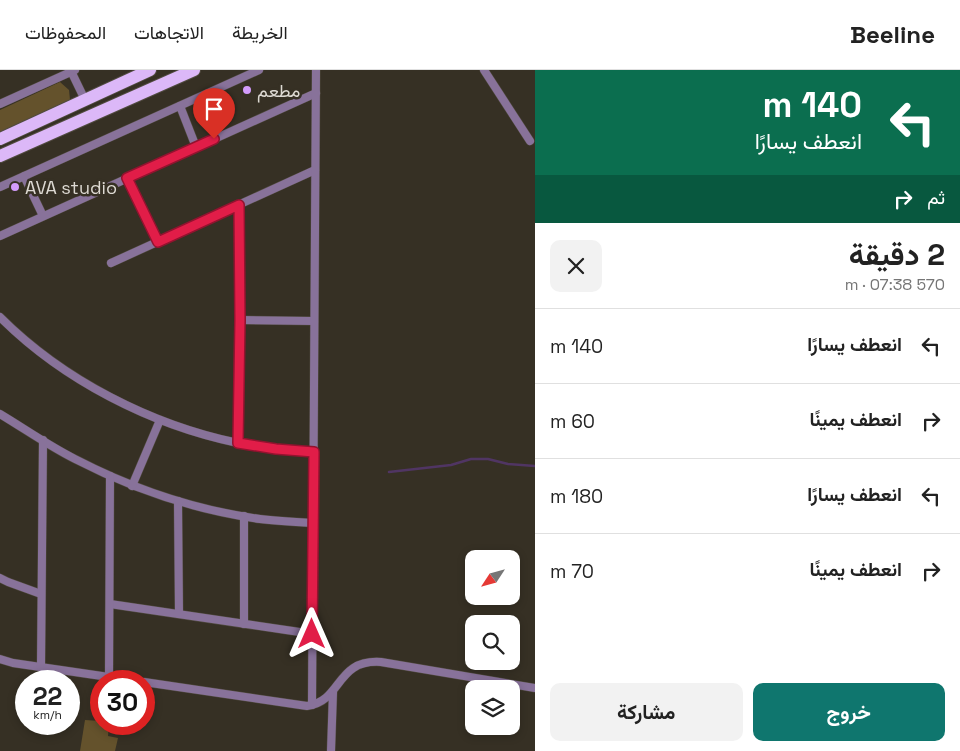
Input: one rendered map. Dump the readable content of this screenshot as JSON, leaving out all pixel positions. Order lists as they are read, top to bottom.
{
  "places": ["مطعم", "AVA studio"],
  "north": "bottom left",
  "page": {
    "header": "Beeline",
    "nav": ["الخريطة", "الاتجاهات", "المحفوظات"],
    "turn": ["140 m", "انعطف يسارًا"],
    "then": "ثم",
    "heading": ["2 دقيقة", "570 m · 07:38"],
    "list": [
      {
        "name": "انعطف يسارًا",
        "value": "140 m"
      },
      {
        "name": "انعطف يمينًا",
        "value": "60 m"
      },
      {
        "name": "انعطف يسارًا",
        "value": "180 m"
      },
      {
        "name": "انعطف يمينًا",
        "value": "70 m"
      }
    ],
    "speed": "22 km/h",
    "limit": "30",
    "buttons": ["خروج", "مشاركة"]
  }
}
